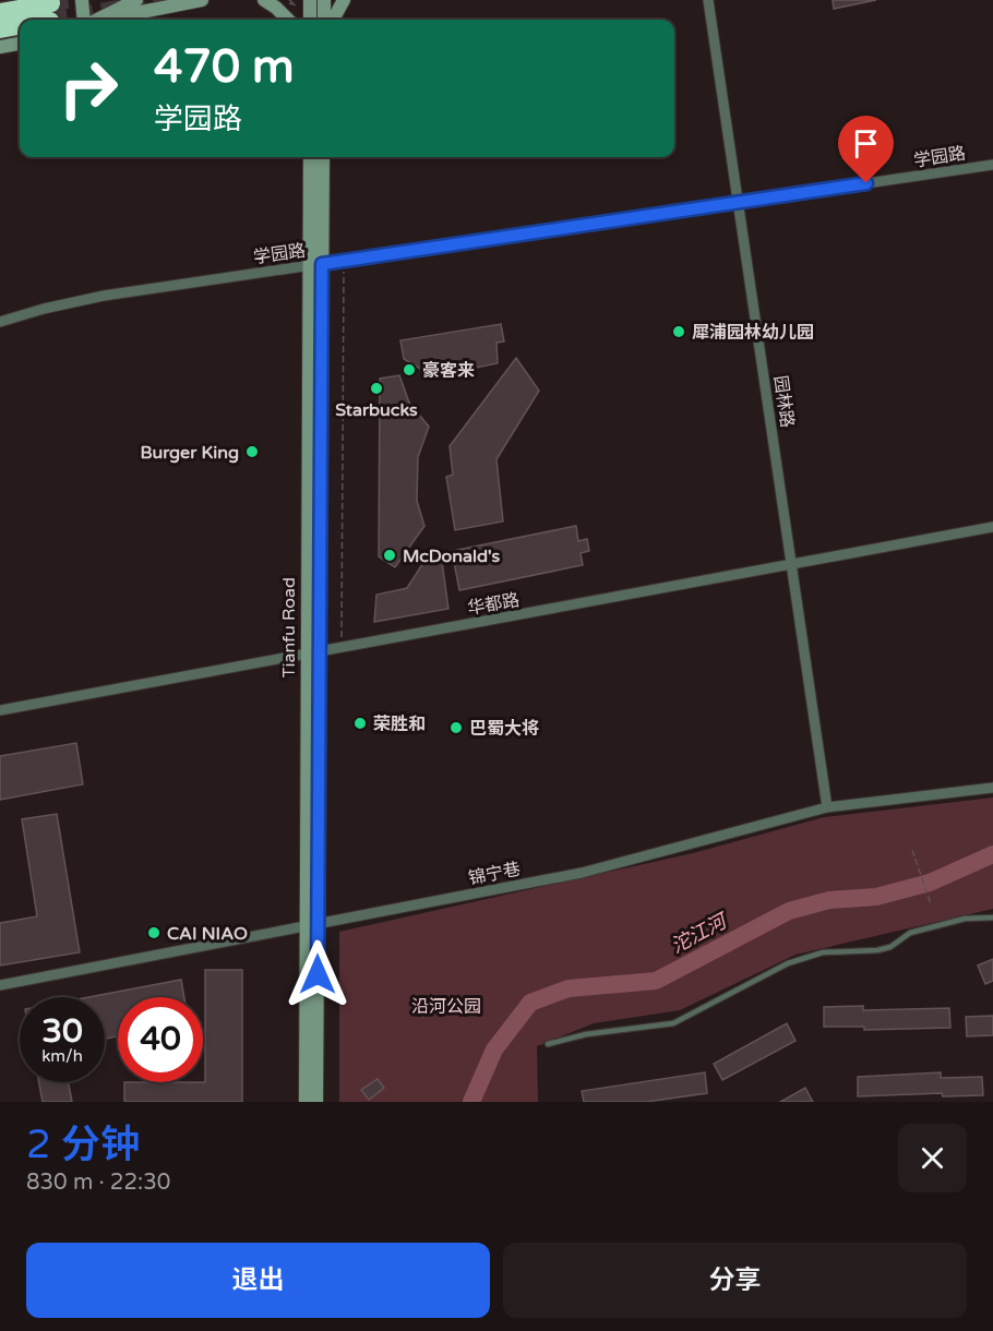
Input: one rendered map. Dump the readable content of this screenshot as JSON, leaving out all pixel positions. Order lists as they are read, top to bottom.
{
  "streets": {
    "street": [
      "学园路",
      "园林路",
      "华都路",
      "Tianfu Road",
      "锦宁巷"
    ]
  },
  "crossings": [
    ["学园路", "园林路"],
    ["学园路", "Tianfu Road"],
    ["园林路", "华都路"],
    ["园林路", "锦宁巷"],
    ["华都路", "Tianfu Road"],
    ["Tianfu Road", "锦宁巷"]
  ],
  "water": ["沱江河"],
  "parks": ["沿河公园"],
  "places": [
    "犀浦园林幼儿园",
    "豪客来",
    "Starbucks",
    "Burger King",
    "McDonald's",
    "荣胜和",
    "巴蜀大将",
    "CAI NIAO"
  ],
  "page": {
    "turn": ["470 m", "学园路"],
    "speed": "30 km/h",
    "limit": "40",
    "heading": ["2 分钟", "830 m · 22:30"],
    "buttons": ["退出", "分享"]
  }
}
